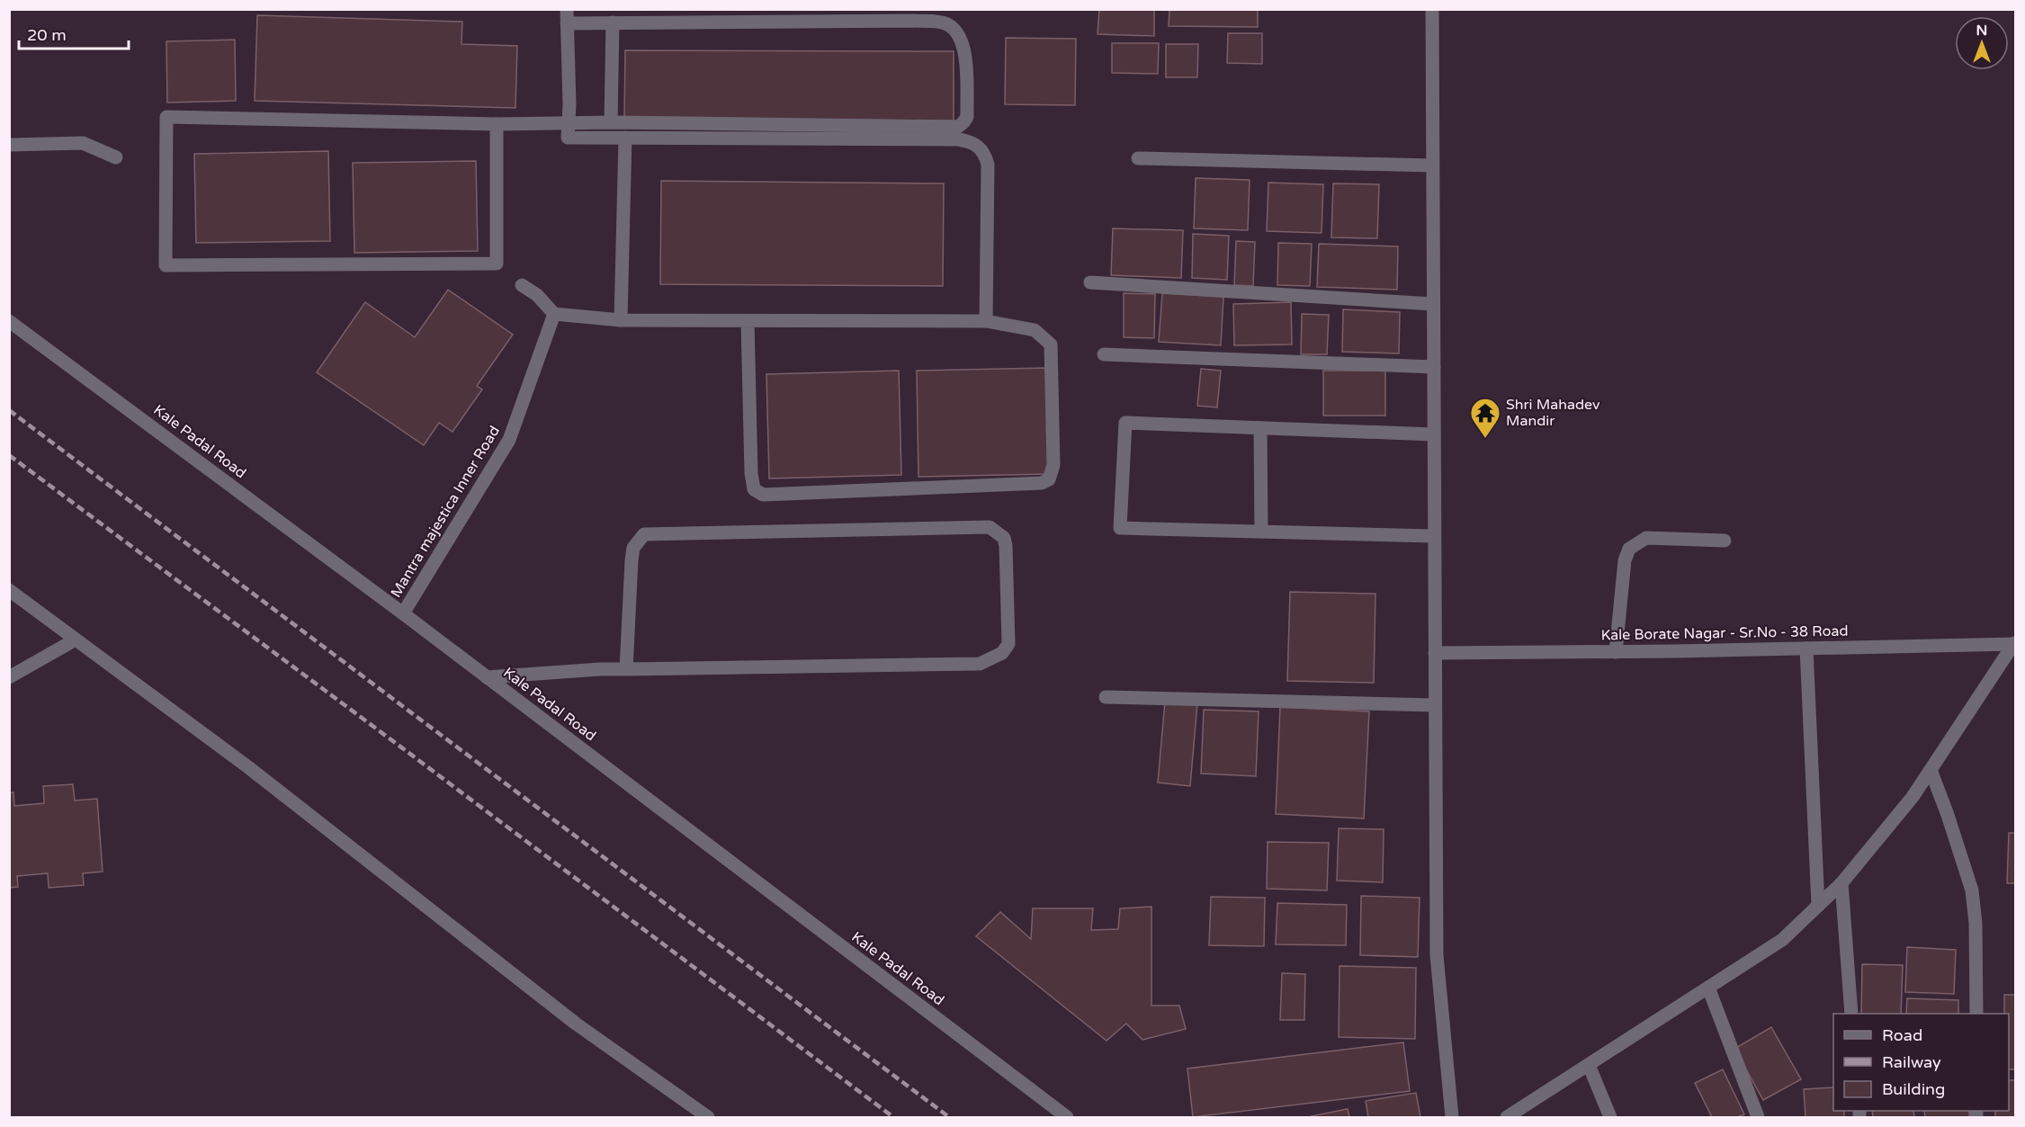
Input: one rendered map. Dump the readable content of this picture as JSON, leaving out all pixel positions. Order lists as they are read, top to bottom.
{
  "streets": {
    "street": ["Kale Padal Road", "Mantra majestica Inner Road", "Kale Borate Nagar - Sr.No - 38 Road"]
  },
  "crossings": [
    ["Kale Padal Road", "Mantra majestica Inner Road"]
  ],
  "places": {
    "temple": ["Shri Mahadev Mandir"]
  },
  "legend": ["Road", "Railway", "Building"],
  "scale_bar": "20 m",
  "north": "top"
}
